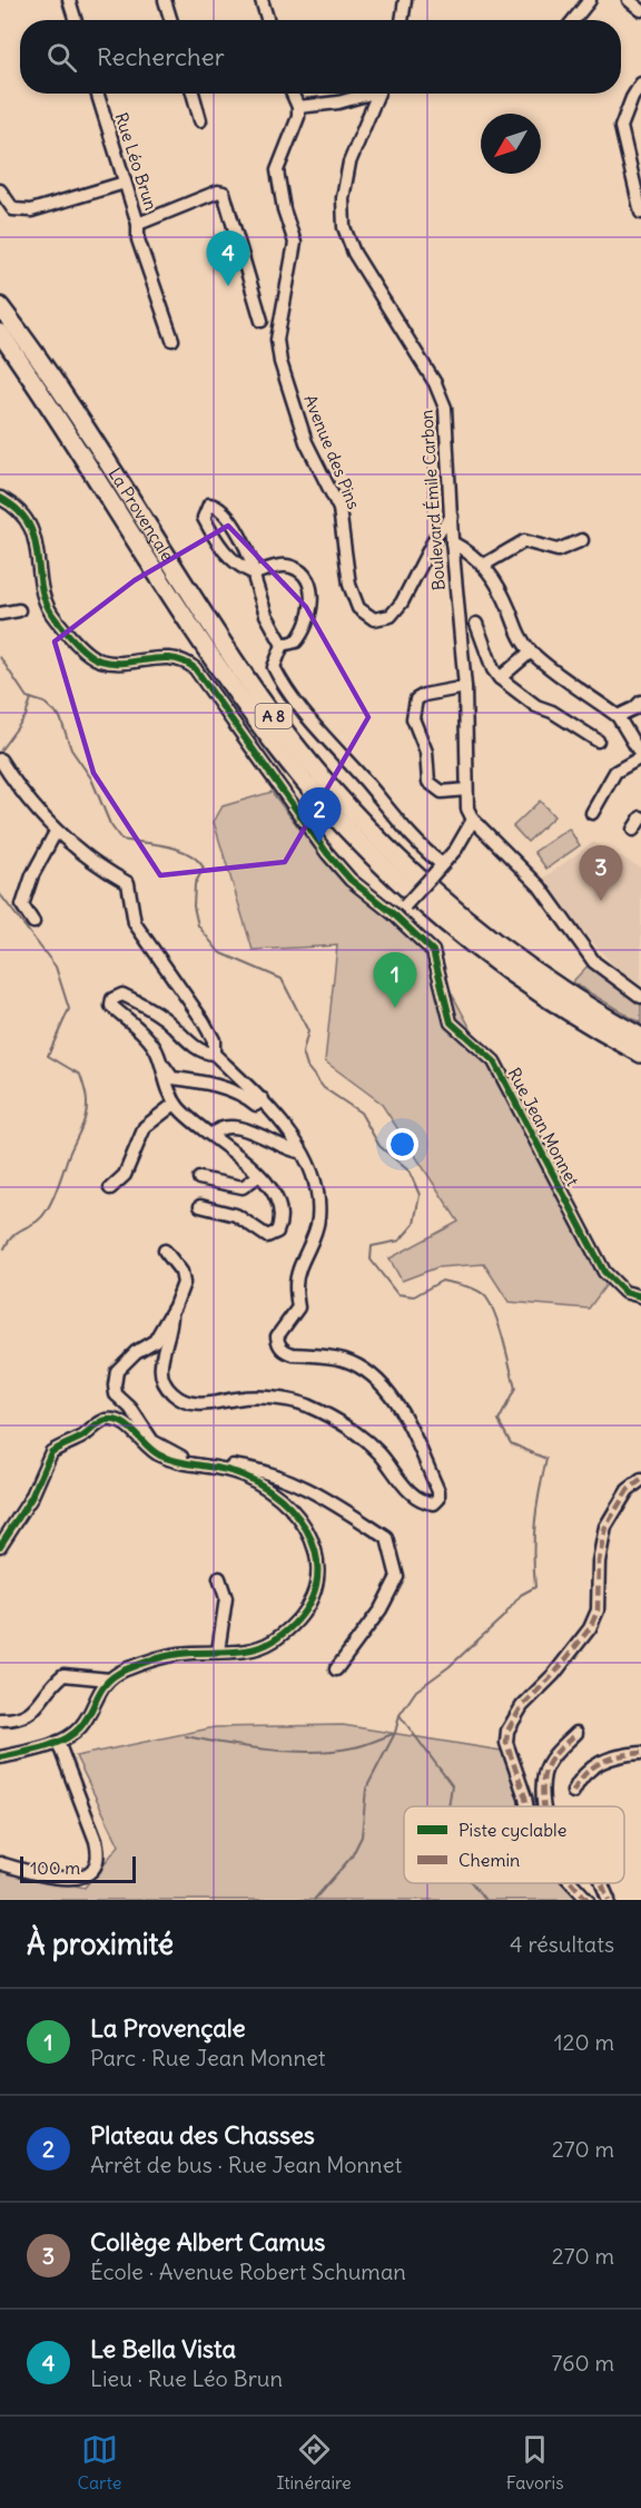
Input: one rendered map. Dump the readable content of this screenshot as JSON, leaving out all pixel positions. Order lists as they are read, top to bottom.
{
  "streets": {
    "highway": ["La Provençale", "A 8"],
    "street": [
      "Rue Léo Brun",
      "Avenue des Pins",
      "Boulevard Émile Carbon",
      "Rue Jean Monnet"
    ]
  },
  "crossings": [
    ["Avenue des Pins", "Boulevard Émile Carbon"]
  ],
  "legend": ["Piste cyclable", "Chemin"],
  "scale_bar": "100 m",
  "north": "bottom left",
  "page": {
    "search": "Rechercher",
    "pins": [
      "4",
      "2",
      "3",
      "1"
    ],
    "scale": "100 m",
    "heading": ["À proximité", "4 résultats"],
    "list": [
      {
        "mark": "1",
        "name": "La Provençale",
        "note": "Parc · Rue Jean Monnet",
        "value": "120 m"
      },
      {
        "mark": "2",
        "name": "Plateau des Chasses",
        "note": "Arrêt de bus · Rue Jean Monnet",
        "value": "270 m"
      },
      {
        "mark": "3",
        "name": "Collège Albert Camus",
        "note": "École · Avenue Robert Schuman",
        "value": "270 m"
      },
      {
        "mark": "4",
        "name": "Le Bella Vista",
        "note": "Lieu · Rue Léo Brun",
        "value": "760 m"
      }
    ],
    "nav": ["Carte", "Itinéraire", "Favoris"]
  }
}
